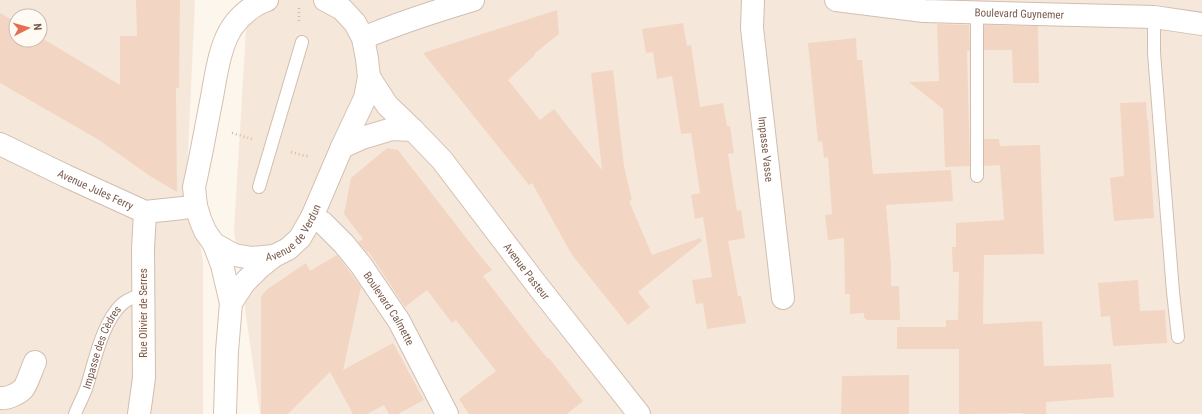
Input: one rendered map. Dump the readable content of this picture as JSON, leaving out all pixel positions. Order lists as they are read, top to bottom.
{
  "streets": {
    "street": [
      "Boulevard Guynemer",
      "Impasse Vasse",
      "Avenue Jules Ferry",
      "Avenue de Verdun",
      "Avenue Pasteur",
      "Boulevard Calmette",
      "Rue Olivier de Serres"
    ],
    "lane": ["Impasse des Cèdres"]
  },
  "crossings": [
    ["Avenue Jules Ferry", "Avenue de Verdun"],
    ["Avenue Jules Ferry", "Rue Olivier de Serres"],
    ["Avenue de Verdun", "Avenue Pasteur"],
    ["Avenue de Verdun", "Boulevard Calmette"],
    ["Rue Olivier de Serres", "Impasse des Cèdres"]
  ],
  "north": "right"
}
